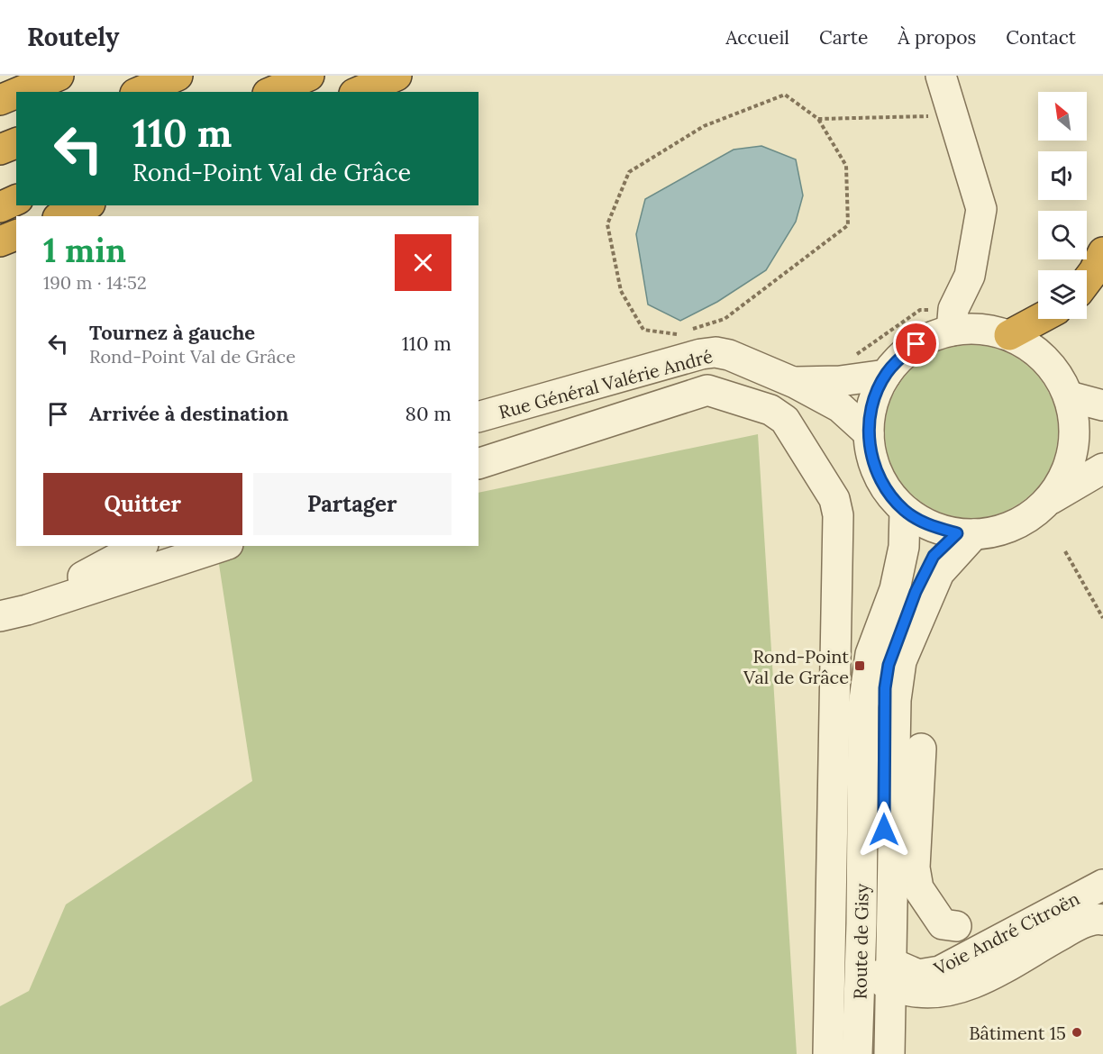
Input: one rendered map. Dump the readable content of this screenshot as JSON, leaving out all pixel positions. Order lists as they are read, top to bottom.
{
  "streets": {
    "street": ["Rue Général Valérie André", "Voie André Citroën", "Route de Gisy"]
  },
  "crossings": [
    ["Voie André Citroën", "Route de Gisy"]
  ],
  "places": {
    "transit": ["Rond-Point Val de Grâce"],
    "other": ["Bâtiment 15"]
  },
  "north": "top left",
  "page": {
    "header": "Routely",
    "nav": [
      "Accueil",
      "Carte",
      "À propos",
      "Contact"
    ],
    "turn": ["110 m", "Rond-Point Val de Grâce"],
    "heading": ["1 min", "190 m · 14:52"],
    "list": [
      {
        "name": "Tournez à gauche",
        "note": "Rond-Point Val de Grâce",
        "value": "110 m"
      },
      {
        "name": "Arrivée à destination",
        "value": "80 m"
      }
    ],
    "buttons": ["Quitter", "Partager"]
  }
}
